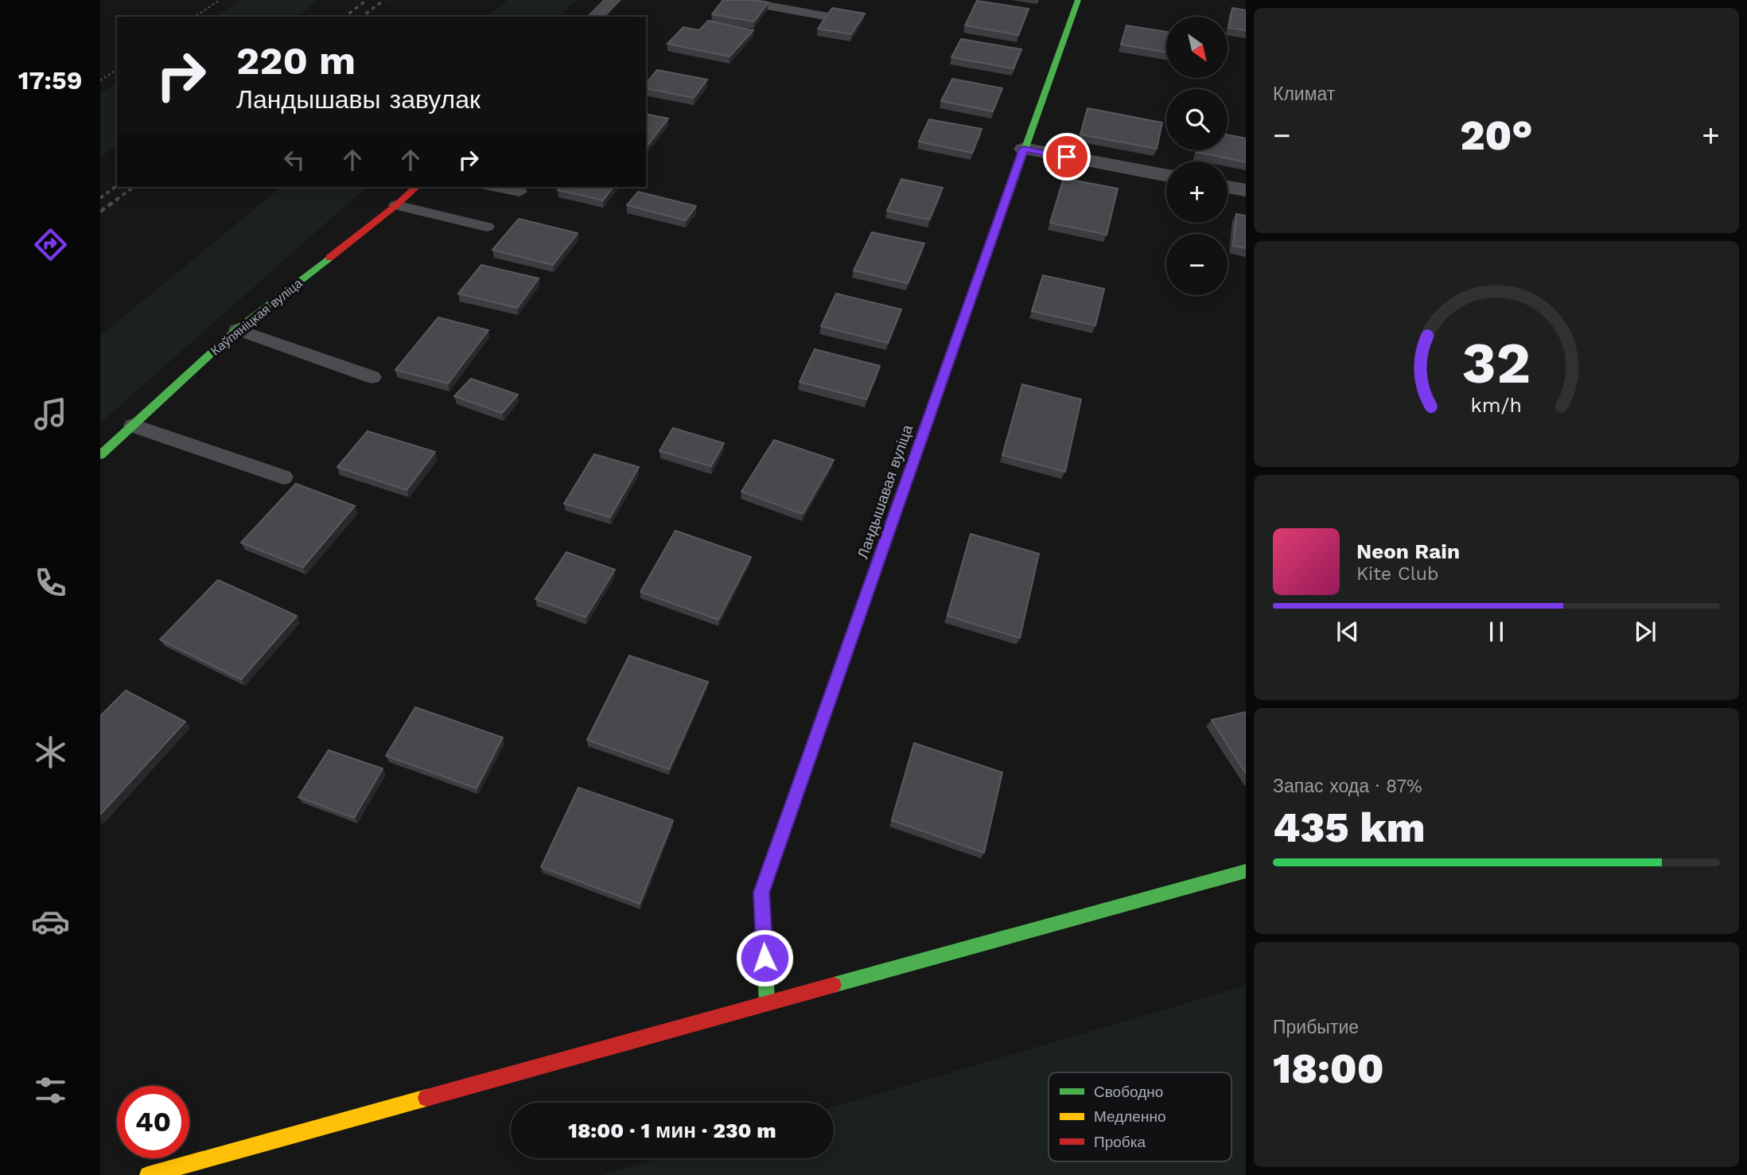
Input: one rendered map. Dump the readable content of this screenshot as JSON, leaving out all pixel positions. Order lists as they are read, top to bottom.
{
  "streets": {
    "street": ["Каўпяніцкая вуліца", "Ландышавая вуліца"]
  },
  "legend": ["Свободно", "Медленно", "Пробка"],
  "north": "bottom right",
  "page": {
    "tabs": "17:59",
    "tile": [
      "Климат",
      ["Запас хода · 87%", "435 km"],
      ["Прибытие", "18:00"]
    ],
    "map_buttons": ["+", "−"],
    "turn": ["220 m", "Ландышавы завулак"],
    "heat": ["−", "20°", "+"],
    "song": ["Neon Rain", "Kite Club"],
    "limit": "40",
    "trip": "18:00 · 1 мин · 230 m",
    "gauge": ["32", "km/h"]
  }
}
